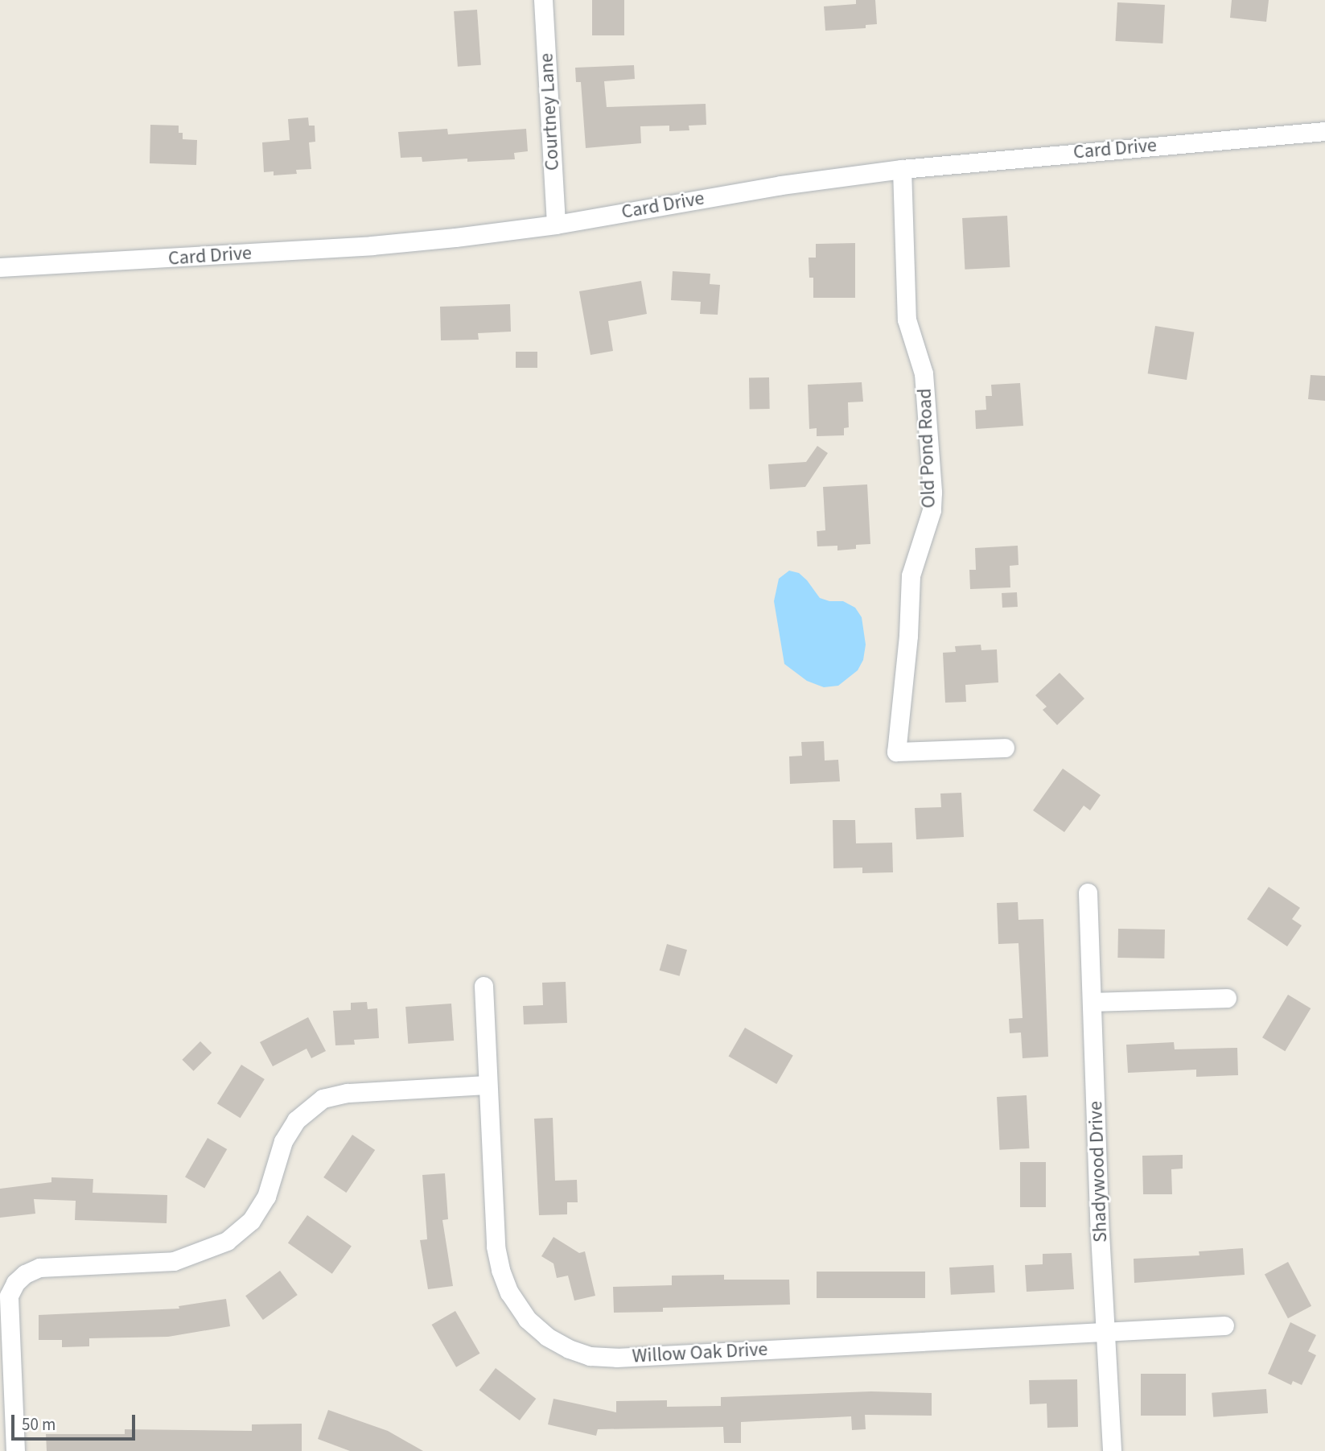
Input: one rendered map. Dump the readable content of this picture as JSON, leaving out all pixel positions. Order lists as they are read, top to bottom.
{
  "streets": {
    "street": [
      "Courtney Lane",
      "Card Drive",
      "Old Pond Road",
      "Shadywood Drive",
      "Willow Oak Drive"
    ]
  },
  "crossings": [
    ["Courtney Lane", "Card Drive"],
    ["Card Drive", "Old Pond Road"],
    ["Shadywood Drive", "Willow Oak Drive"]
  ],
  "scale_bar": "50 m"
}
